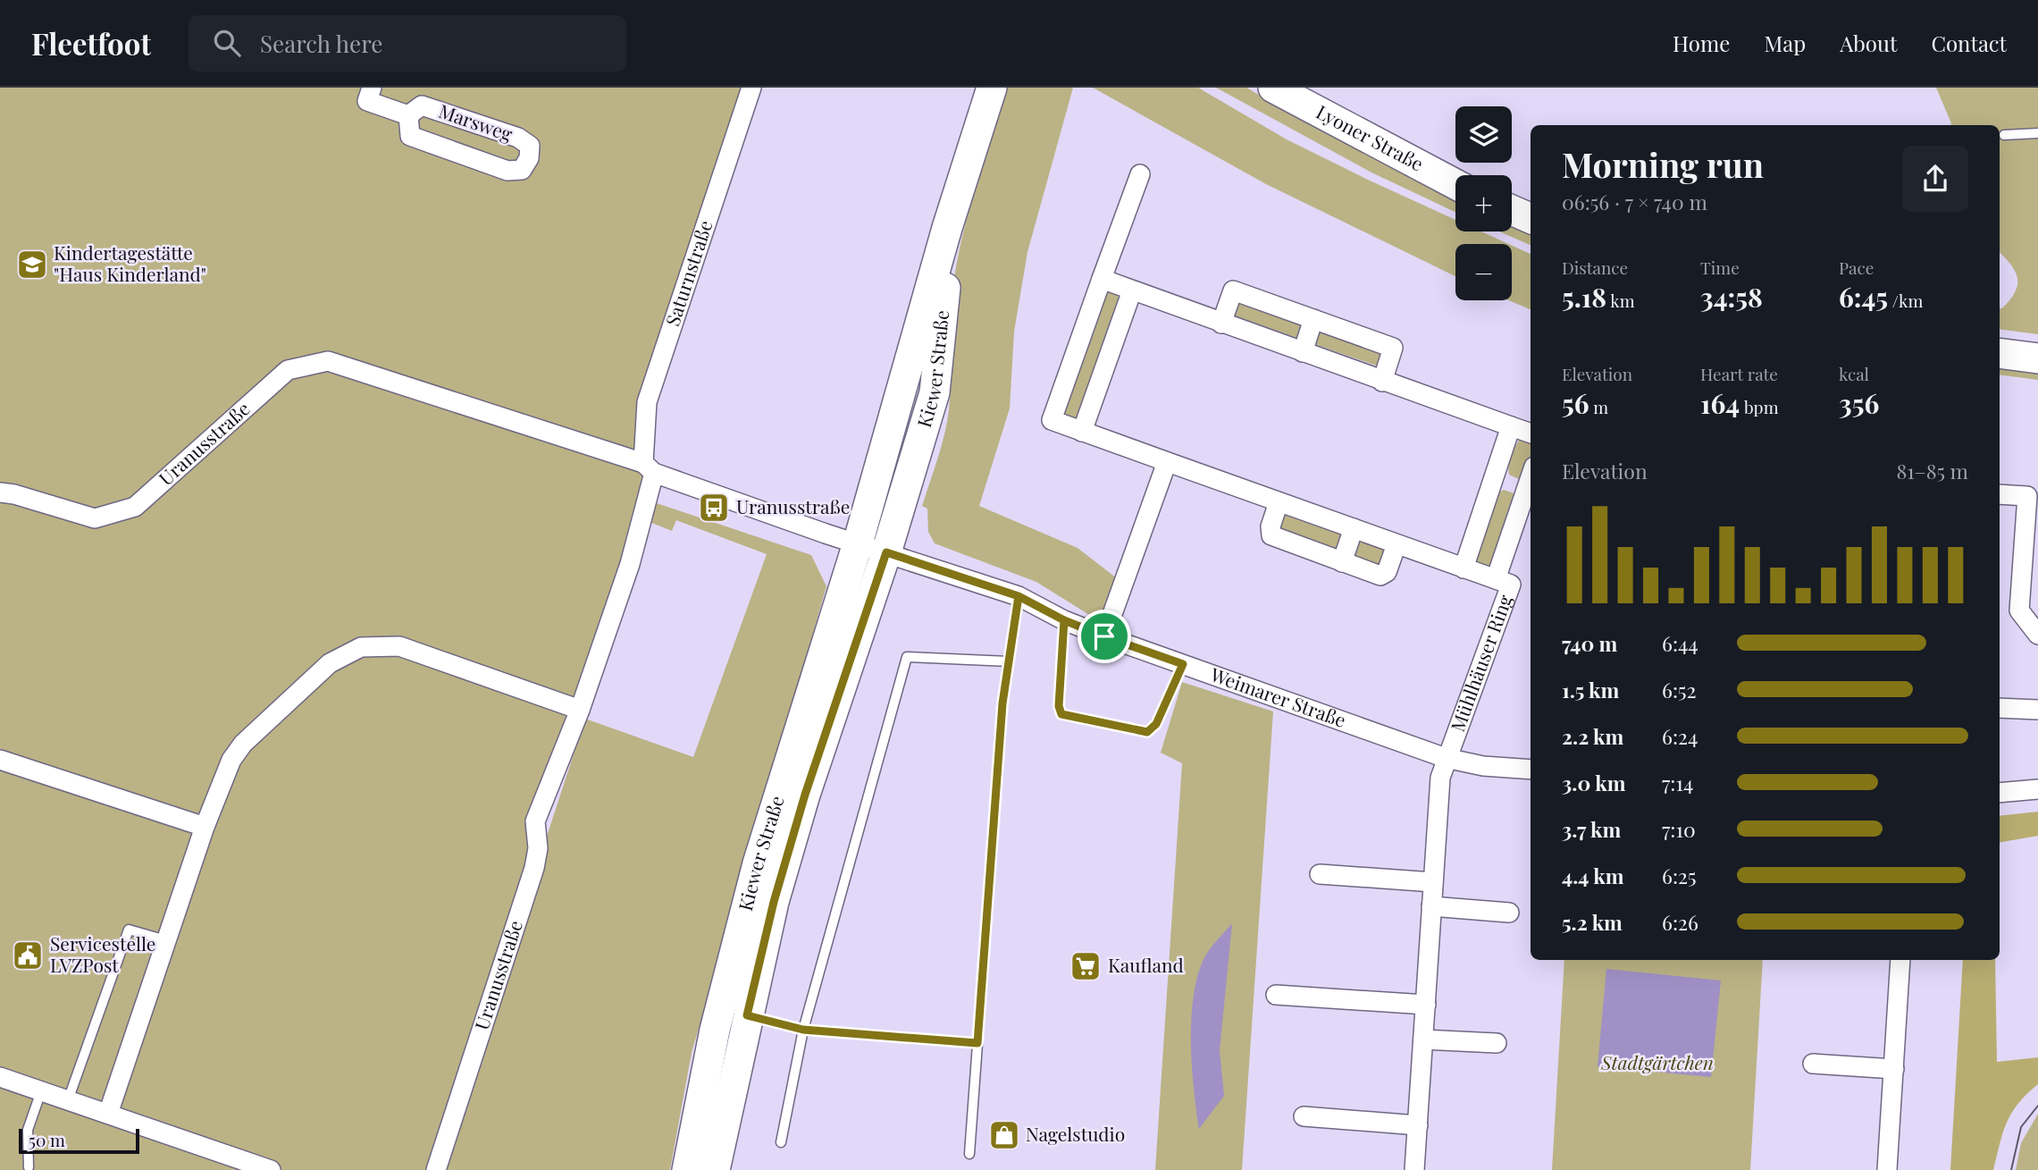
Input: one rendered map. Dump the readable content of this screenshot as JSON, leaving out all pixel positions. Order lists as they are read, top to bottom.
{
  "streets": {
    "main road": ["Lyoner Straße", "Kiewer Straße"],
    "street": [
      "Marsweg",
      "Saturnstraße",
      "Uranusstraße",
      "Mühlhäuser Ring",
      "Weimarer Straße"
    ]
  },
  "crossings": [
    ["Saturnstraße", "Uranusstraße"],
    ["Kiewer Straße", "Uranusstraße"],
    ["Kiewer Straße", "Weimarer Straße"],
    ["Mühlhäuser Ring", "Weimarer Straße"]
  ],
  "parks": ["Stadtgärtchen"],
  "places": {
    "school or university": ["Kindertagestätte \"Haus Kinderland\""],
    "bus stop": ["Uranusstraße"],
    "public building": ["Servicestelle LVZPost"],
    "supermarket": ["Kaufland"],
    "shop": ["Nagelstudio"]
  },
  "scale_bar": "50 m",
  "page": {
    "header": "Fleetfoot",
    "search": "Search here",
    "nav": [
      "Home",
      "Map",
      "About",
      "Contact"
    ],
    "map_buttons": ["+", "−"],
    "heading": ["Morning run", "06:56 · 7 × 740 m"],
    "stats": [
      ["Distance", "5.18 km"],
      ["Time", "34:58"],
      ["Pace", "6:45 /km"],
      ["Elevation", "56 m"],
      ["Heart rate", "164 bpm"],
      ["kcal", "356"]
    ],
    "chart": ["Elevation", "81–85 m"],
    "list": [
      {
        "name": "740 m",
        "note": "6:44"
      },
      {
        "name": "1.5 km",
        "note": "6:52"
      },
      {
        "name": "2.2 km",
        "note": "6:24"
      },
      {
        "name": "3.0 km",
        "note": "7:14"
      },
      {
        "name": "3.7 km",
        "note": "7:10"
      },
      {
        "name": "4.4 km",
        "note": "6:25"
      },
      {
        "name": "5.2 km",
        "note": "6:26"
      }
    ],
    "scale": "50 m"
  }
}
